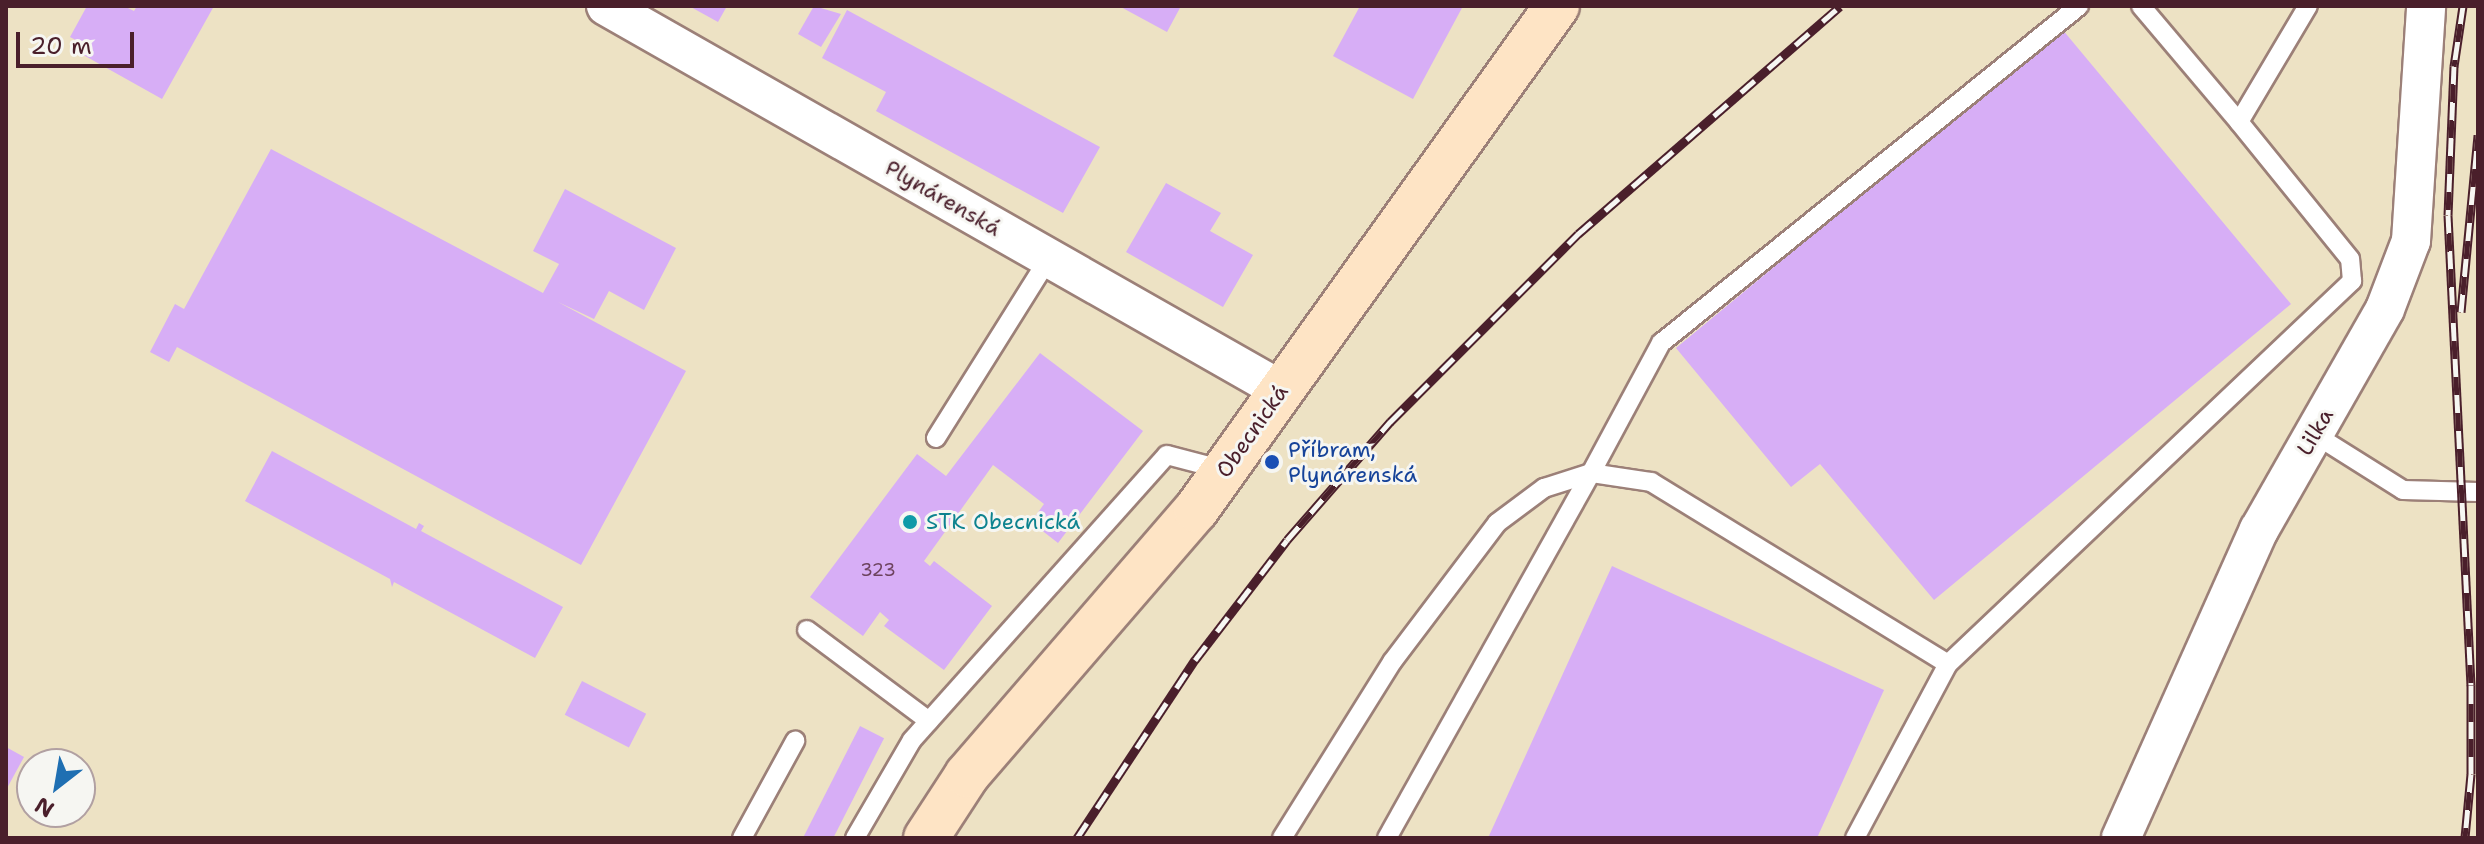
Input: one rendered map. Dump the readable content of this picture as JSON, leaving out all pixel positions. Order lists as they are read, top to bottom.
{
  "streets": {
    "street": ["Plynárenská", "Obecnická", "Lilka"]
  },
  "crossings": [
    ["Plynárenská", "Obecnická"]
  ],
  "places": ["Příbram, Plynárenská", "STK Obecnická"],
  "house_numbers": ["323"],
  "scale_bar": "20 m",
  "north": "bottom left"
}
